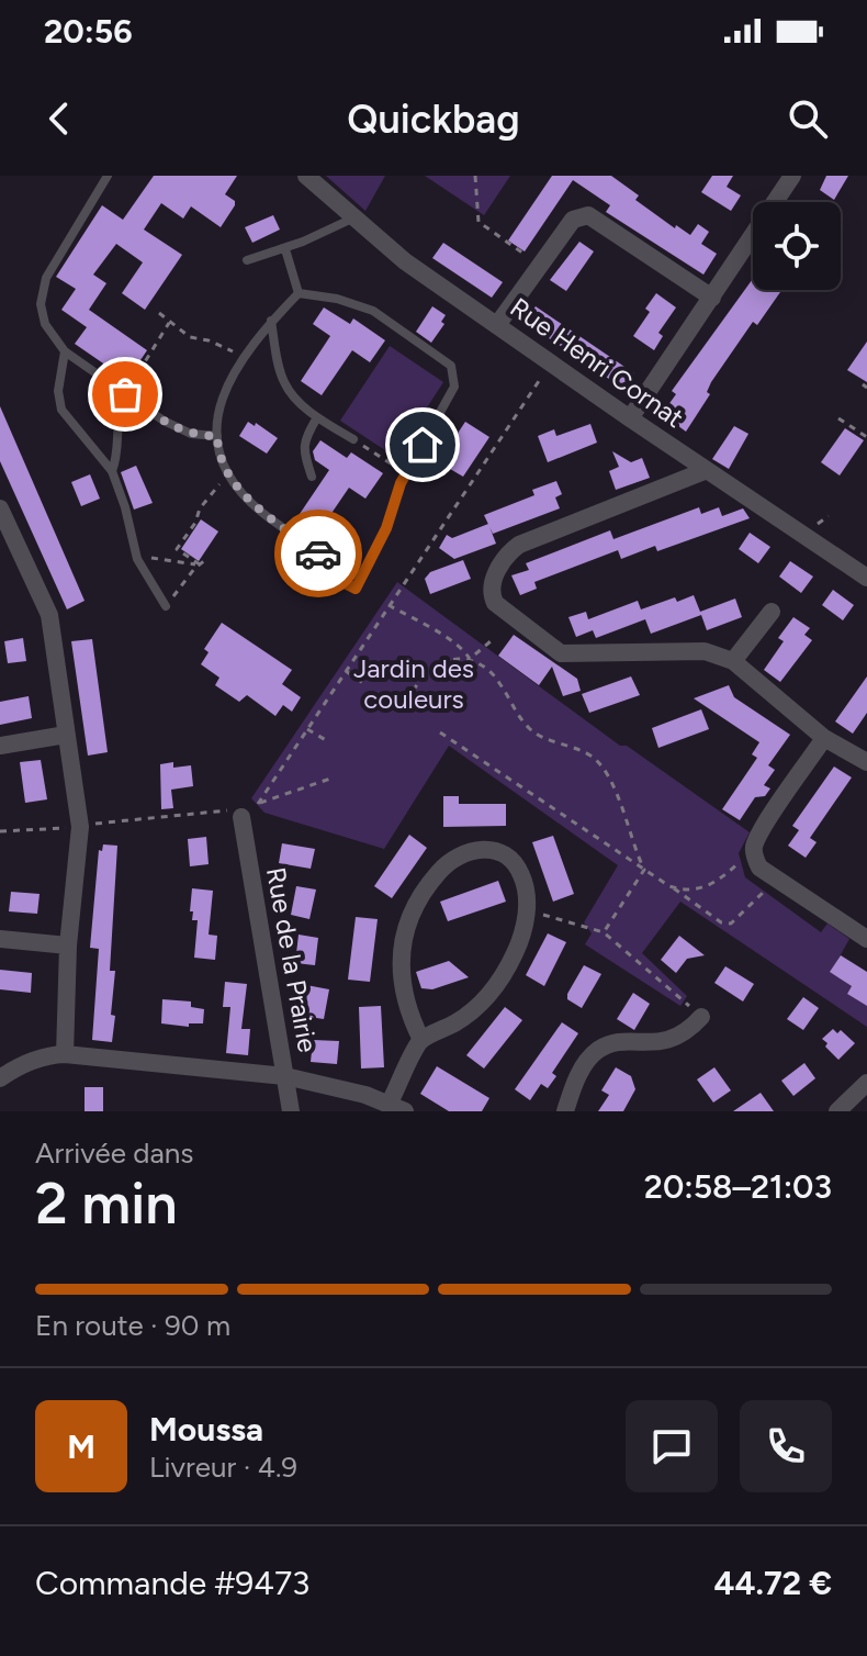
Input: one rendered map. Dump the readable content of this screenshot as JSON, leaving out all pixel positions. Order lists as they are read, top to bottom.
{
  "streets": {
    "street": ["Rue Henri Cornat", "Rue de la Prairie"]
  },
  "parks": ["Jardin des couleurs"],
  "page": {
    "status": "20:56",
    "header": "Quickbag",
    "heading": ["2 min", "Arrivée dans", "20:58–21:03"],
    "panel": [
      "Moussa",
      "Livreur · 4.9",
      "Commande #9473",
      "44.72 €"
    ],
    "bar": "En route · 90 m",
    "round": "M"
  }
}
